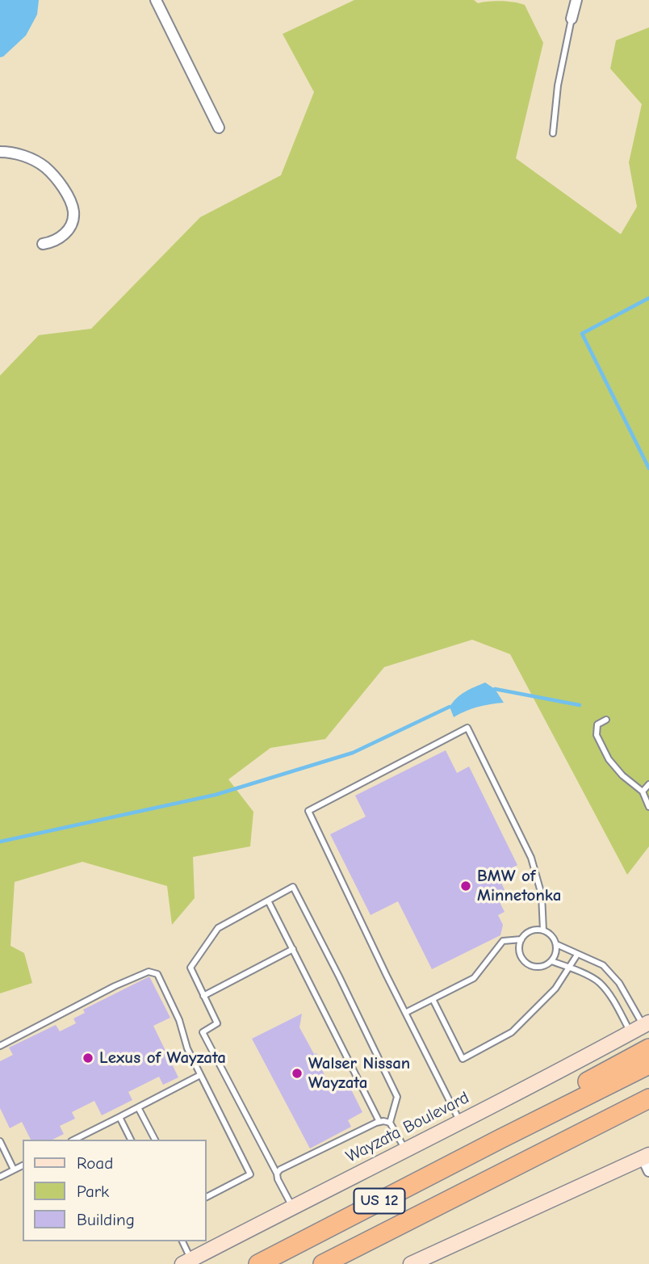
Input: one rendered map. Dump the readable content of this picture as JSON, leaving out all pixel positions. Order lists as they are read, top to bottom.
{
  "streets": {
    "highway": ["US 12"],
    "street": ["Wayzata Boulevard"]
  },
  "places": ["BMW of Minnetonka", "Lexus of Wayzata", "Walser Nissan Wayzata"],
  "legend": ["Road", "Park", "Building"]
}
